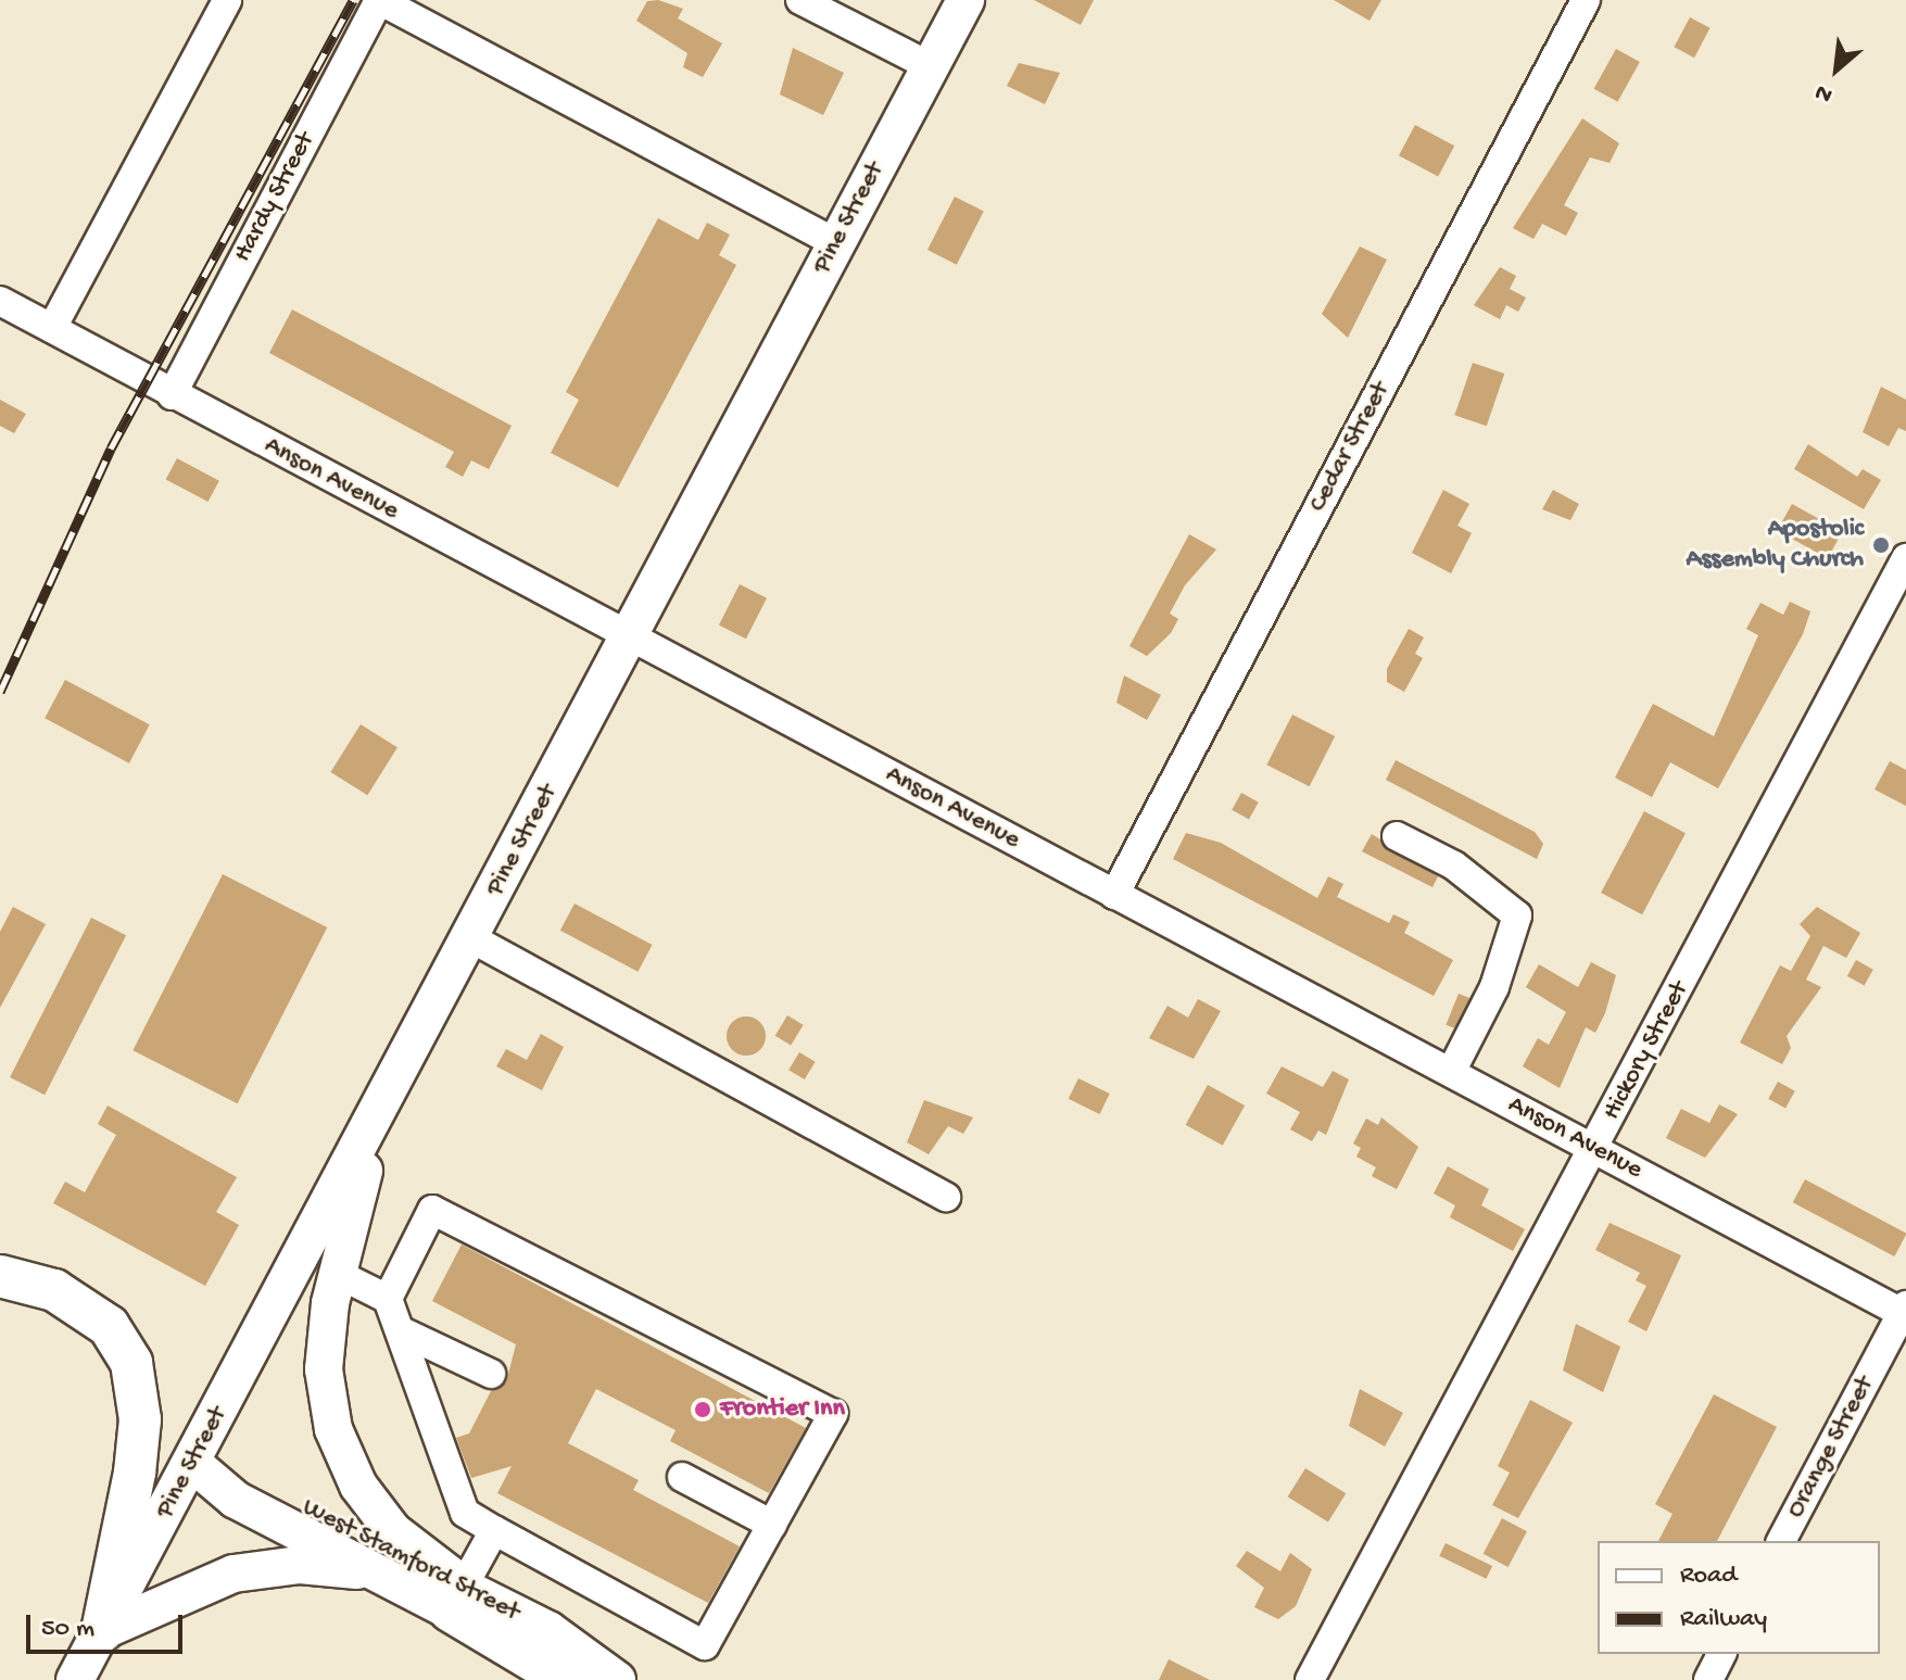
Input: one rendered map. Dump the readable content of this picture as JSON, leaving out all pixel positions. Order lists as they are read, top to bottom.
{
  "streets": {
    "main road": ["Pine Street", "West Stamford Street"],
    "street": [
      "Hardy Street",
      "Cedar Street",
      "Anson Avenue",
      "Hickory Street",
      "Orange Street"
    ]
  },
  "crossings": [
    ["Hardy Street", "Anson Avenue"],
    ["Pine Street", "Anson Avenue"],
    ["Pine Street", "West Stamford Street"],
    ["Cedar Street", "Anson Avenue"],
    ["Anson Avenue", "Hickory Street"],
    ["Anson Avenue", "Orange Street"]
  ],
  "places": ["Apostolic Assembly Church", "Frontier Inn"],
  "legend": ["Road", "Railway"],
  "scale_bar": "50 m",
  "north": "bottom left"
}
